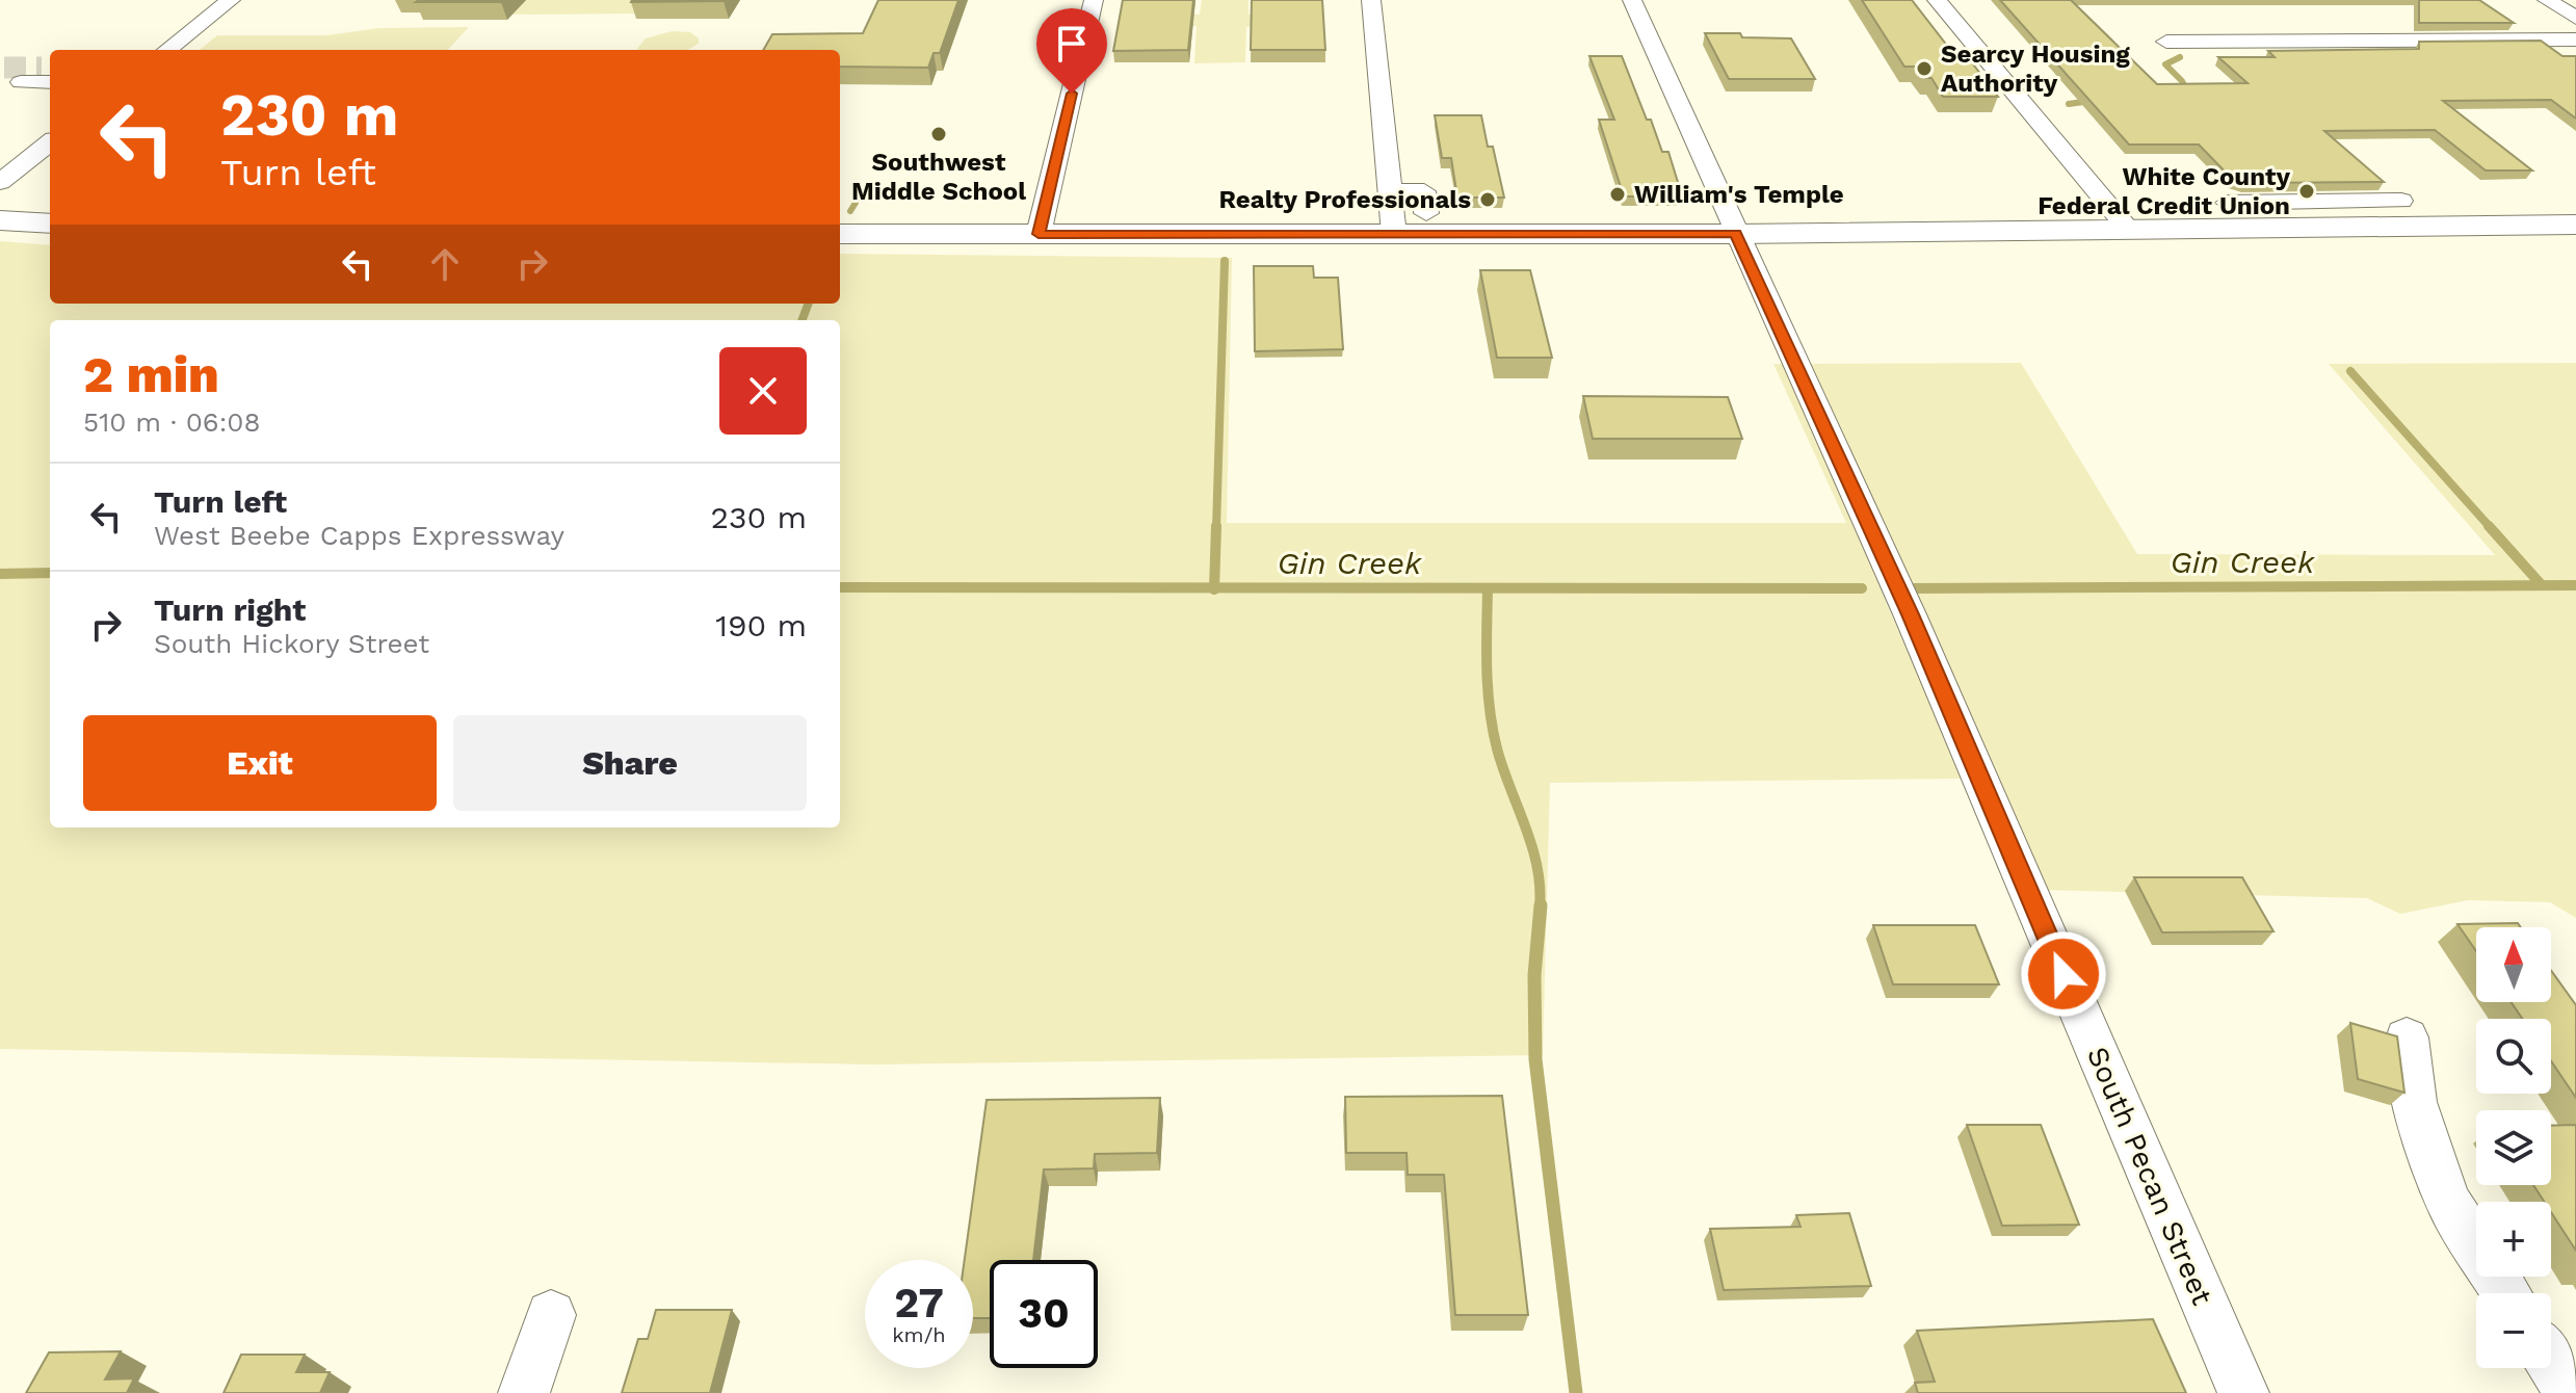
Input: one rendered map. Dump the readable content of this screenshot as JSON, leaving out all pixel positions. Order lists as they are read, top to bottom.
{
  "streets": {
    "street": ["South Pecan Street"]
  },
  "water": ["Gin Creek"],
  "places": [
    "Searcy Housing Authority",
    "Southwest Middle School",
    "White County Federal Credit Union",
    "William's Temple",
    "Realty Professionals"
  ],
  "north": "top",
  "page": {
    "turn": ["230 m", "Turn left"],
    "heading": ["2 min", "510 m · 06:08"],
    "list": [
      {
        "name": "Turn left",
        "note": "West Beebe Capps Expressway",
        "value": "230 m"
      },
      {
        "name": "Turn right",
        "note": "South Hickory Street",
        "value": "190 m"
      }
    ],
    "buttons": ["Exit", "Share"],
    "map_buttons": ["+", "−"],
    "speed": "27 km/h",
    "limit": "30"
  }
}
